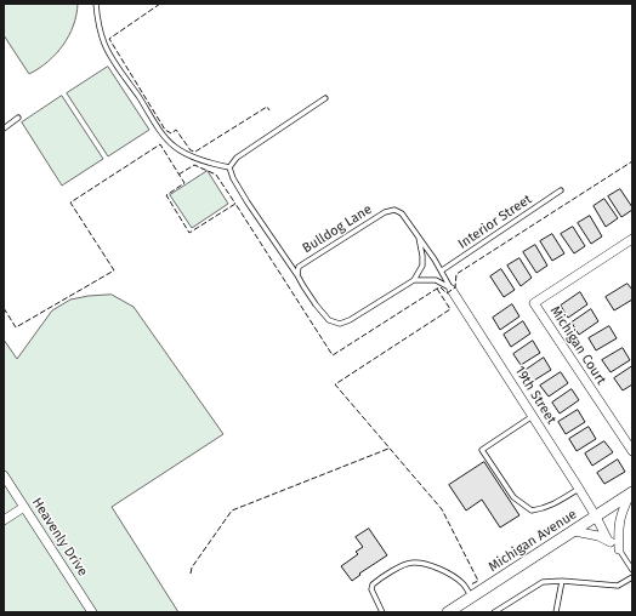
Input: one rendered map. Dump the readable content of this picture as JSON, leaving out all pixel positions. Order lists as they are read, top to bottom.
{
  "streets": {
    "street": [
      "Michigan Court",
      "19th Street",
      "Heavenly Drive",
      "Michigan Avenue"
    ],
    "lane": ["Interior Street", "Bulldog Lane"]
  },
  "crossings": [
    ["Interior Street", "Bulldog Lane"],
    ["Bulldog Lane", "19th Street"],
    ["19th Street", "Michigan Avenue"]
  ]
}
